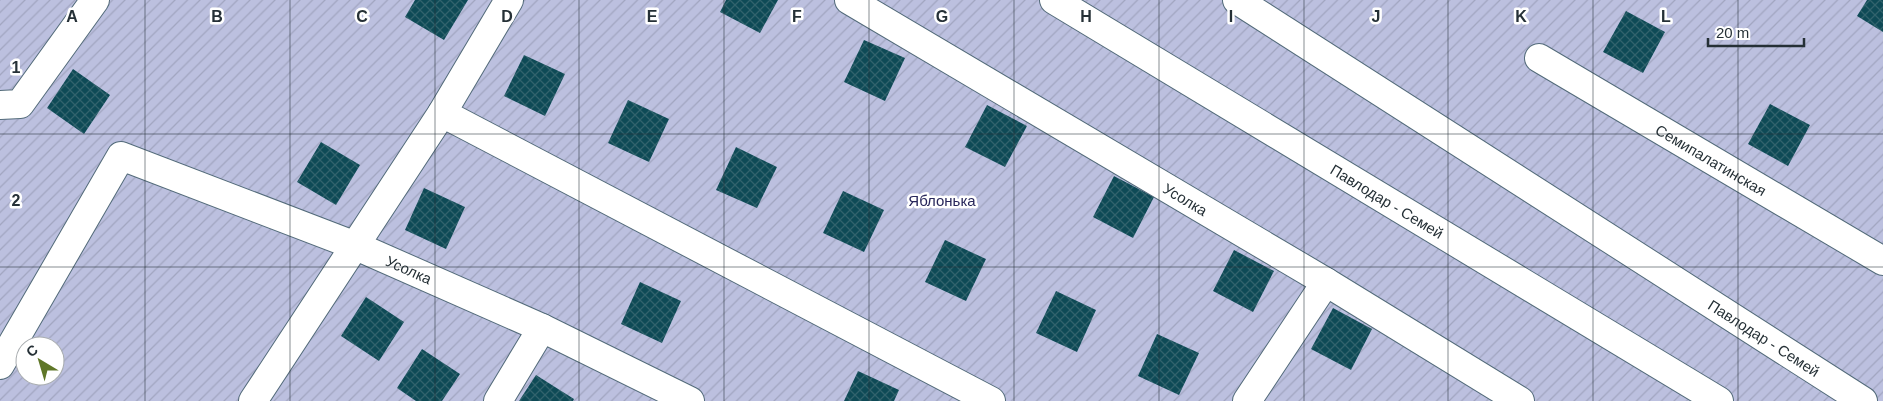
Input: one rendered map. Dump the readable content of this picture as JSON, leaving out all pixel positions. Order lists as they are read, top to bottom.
{
  "streets": {
    "main road": ["Семипалатинская", "Усолка", "Павлодар - Семей"]
  },
  "parks": ["Яблонька"],
  "scale_bar": "20 m",
  "north": "top left",
  "grid": {
    "columns": [
      "A",
      "B",
      "C",
      "D",
      "E",
      "F",
      "G",
      "H",
      "I",
      "J",
      "K",
      "L"
    ],
    "rows": ["1", "2"]
  }
}
